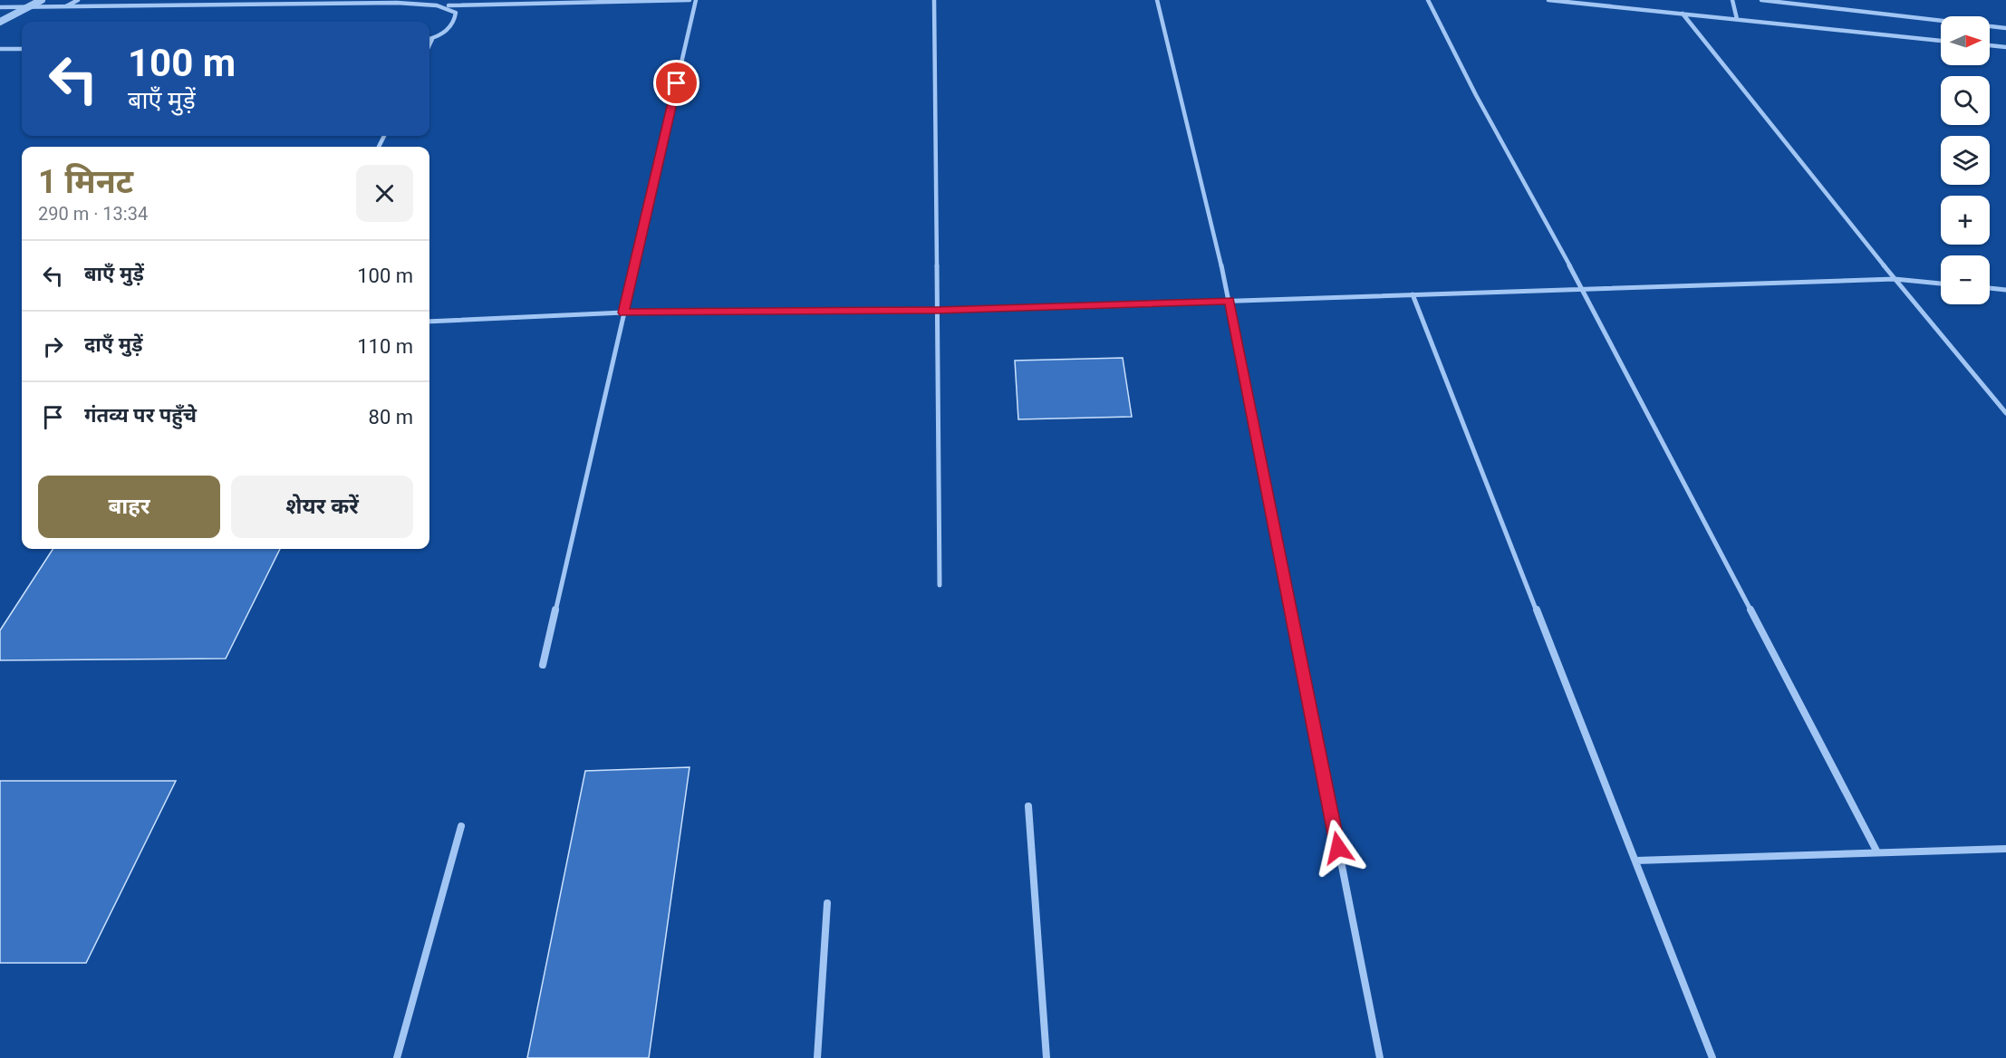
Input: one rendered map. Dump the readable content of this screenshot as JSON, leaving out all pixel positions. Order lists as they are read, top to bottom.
{
  "north": "right",
  "page": {
    "map_buttons": ["+", "−"],
    "turn": ["100 m", "बाएँ मुड़ें"],
    "heading": ["1 मिनट", "290 m · 13:34"],
    "list": [
      {
        "name": "बाएँ मुड़ें",
        "value": "100 m"
      },
      {
        "name": "दाएँ मुड़ें",
        "value": "110 m"
      },
      {
        "name": "गंतव्य पर पहुँचे",
        "value": "80 m"
      }
    ],
    "buttons": ["बाहर", "शेयर करें"]
  }
}
